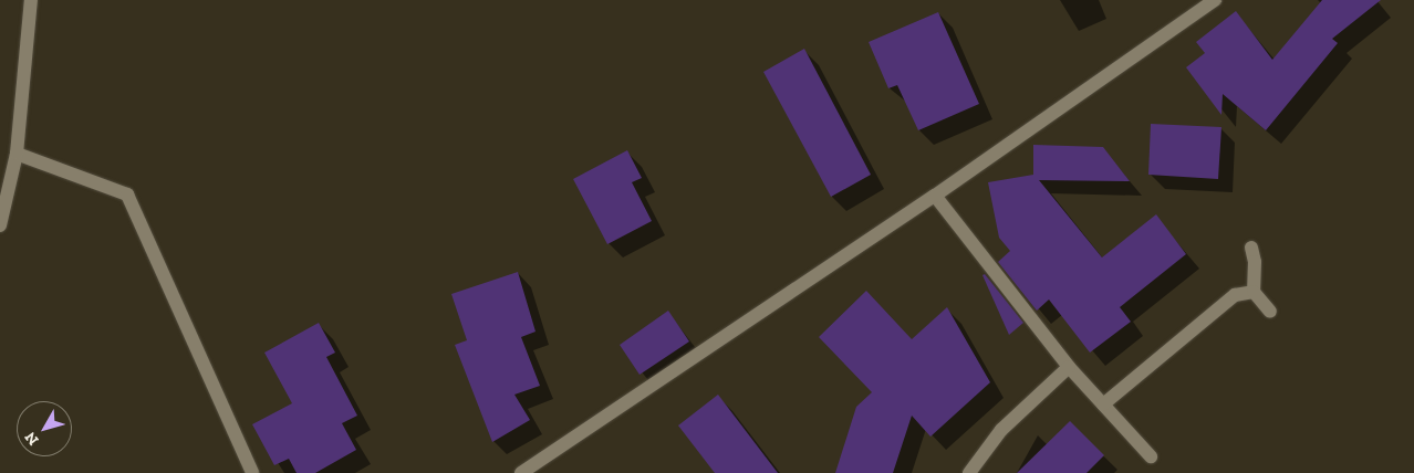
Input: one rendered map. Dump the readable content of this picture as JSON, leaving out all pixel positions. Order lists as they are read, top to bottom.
{
  "north": "bottom left"
}
